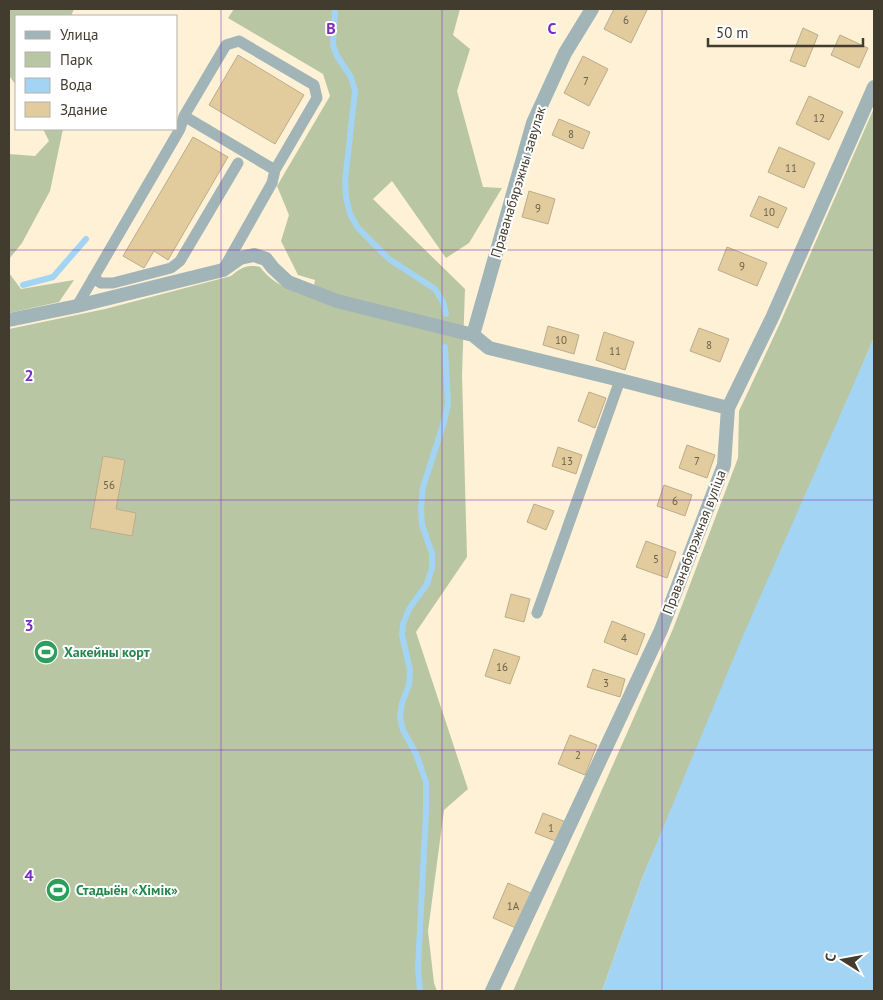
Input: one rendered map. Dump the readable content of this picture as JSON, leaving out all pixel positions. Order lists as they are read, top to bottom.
{
  "streets": {
    "street": ["Праванабярэжны завулак", "Праванабярэжная вуліца"]
  },
  "places": {
    "sports": ["Хакейны корт", "Стадыён «Хімік»"]
  },
  "house_numbers": [
    "6",
    "7",
    "12",
    "8",
    "11",
    "9",
    "10",
    "9",
    "10",
    "8",
    "11",
    "13",
    "7",
    "56",
    "6",
    "5",
    "4",
    "16",
    "3",
    "2",
    "1",
    "1А"
  ],
  "legend": [
    "Улица",
    "Парк",
    "Вода",
    "Здание"
  ],
  "scale_bar": "50 m",
  "north": "left",
  "grid": {
    "columns": ["B", "C"],
    "rows": ["2", "3", "4"]
  }
}
